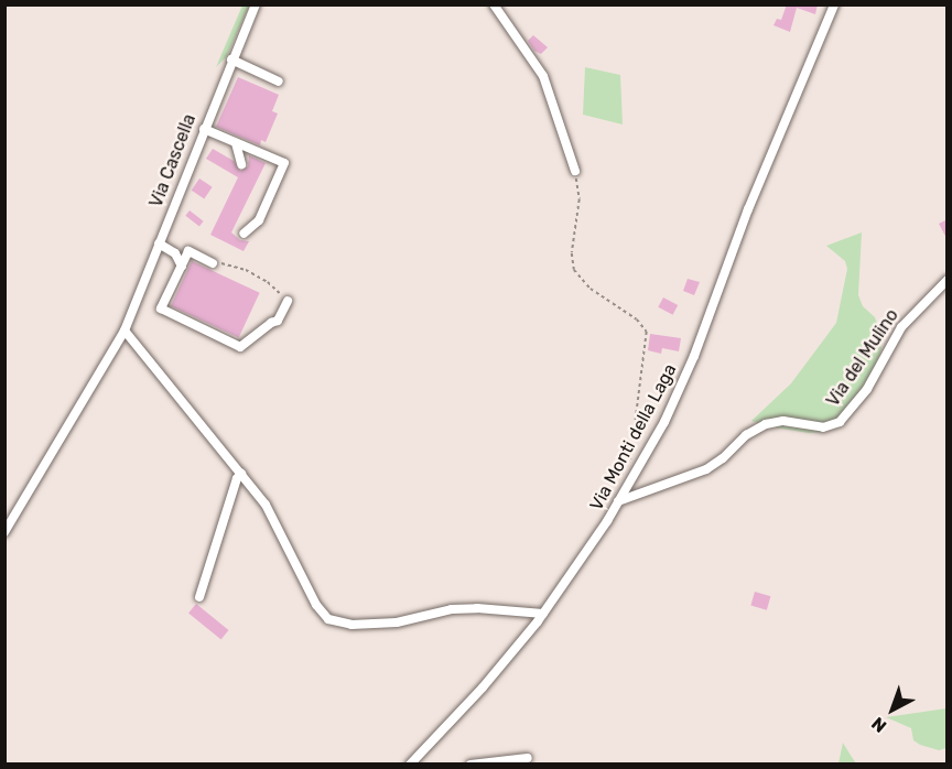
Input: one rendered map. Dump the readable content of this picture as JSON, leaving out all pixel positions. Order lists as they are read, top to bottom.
{
  "streets": {
    "street": ["Via Cascella", "Via del Mulino", "Via Monti della Laga"]
  },
  "crossings": [
    ["Via del Mulino", "Via Monti della Laga"]
  ],
  "north": "bottom left"
}
